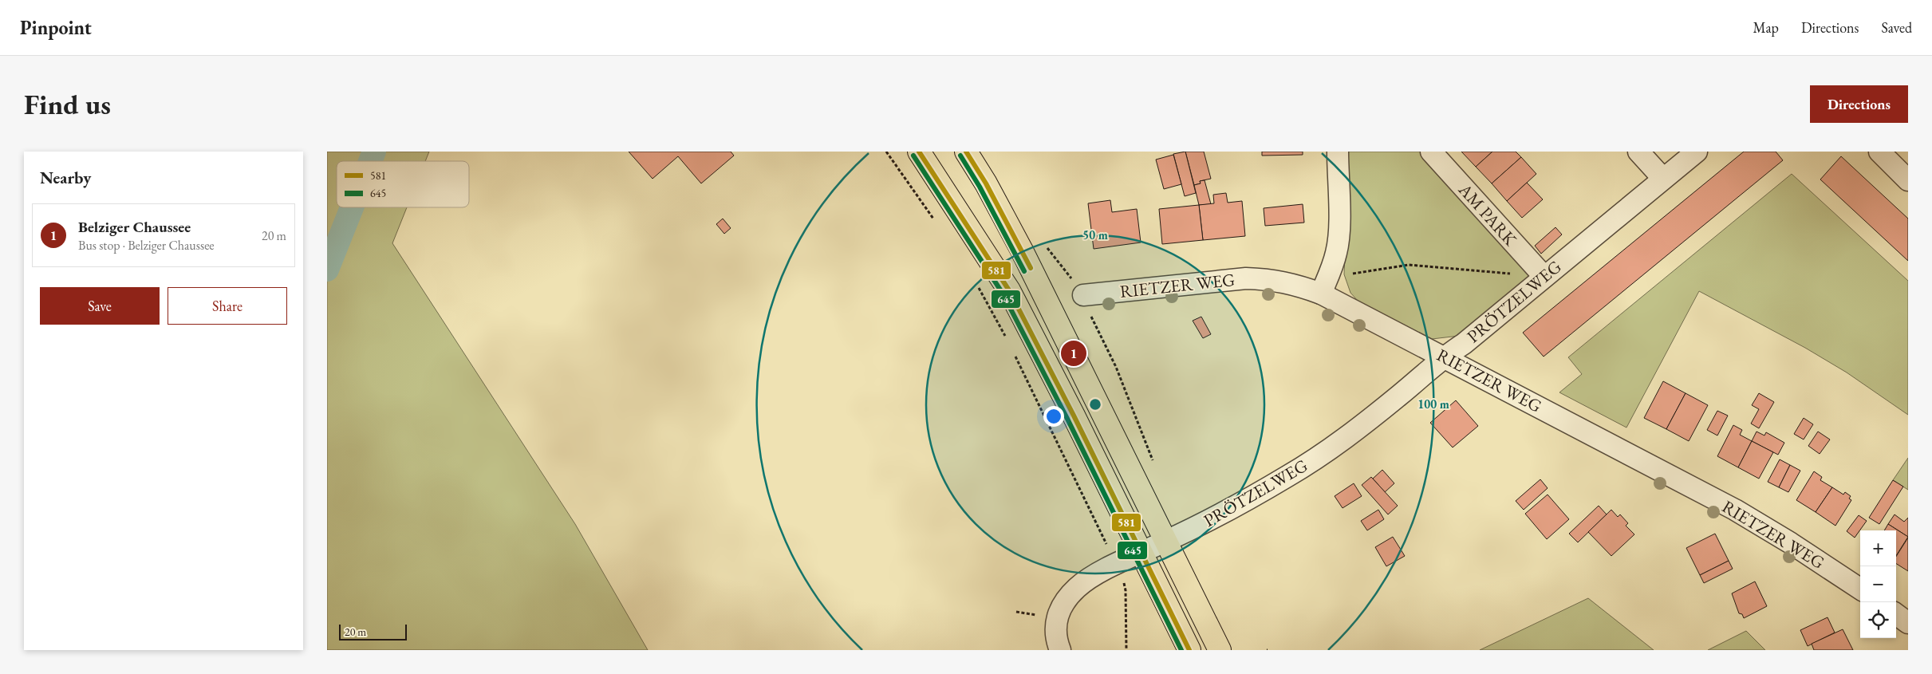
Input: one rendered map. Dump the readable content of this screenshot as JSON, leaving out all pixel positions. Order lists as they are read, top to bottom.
{
  "streets": {
    "street": ["AM PARK", "RIETZER WEG", "PRÖTZELWEG"]
  },
  "crossings": [
    ["AM PARK", "PRÖTZELWEG"],
    ["RIETZER WEG", "PRÖTZELWEG"]
  ],
  "lines": ["transit line 581", "transit line 645"],
  "legend": ["581", "645"],
  "scale_bar": "20 m",
  "page": {
    "header": "Pinpoint",
    "nav": ["Map", "Directions", "Saved"],
    "buttons": [
      "Directions",
      ["Save", "Share"]
    ],
    "title": "Find us",
    "heading": "Nearby",
    "list": [
      {
        "mark": "1",
        "name": "Belziger Chaussee",
        "note": "Bus stop · Belziger Chaussee",
        "value": "20 m"
      }
    ],
    "pins": "1",
    "map_buttons": ["+", "−"],
    "scale": "20 m"
  },
  "rings": ["50 m", "100 m"]
}
